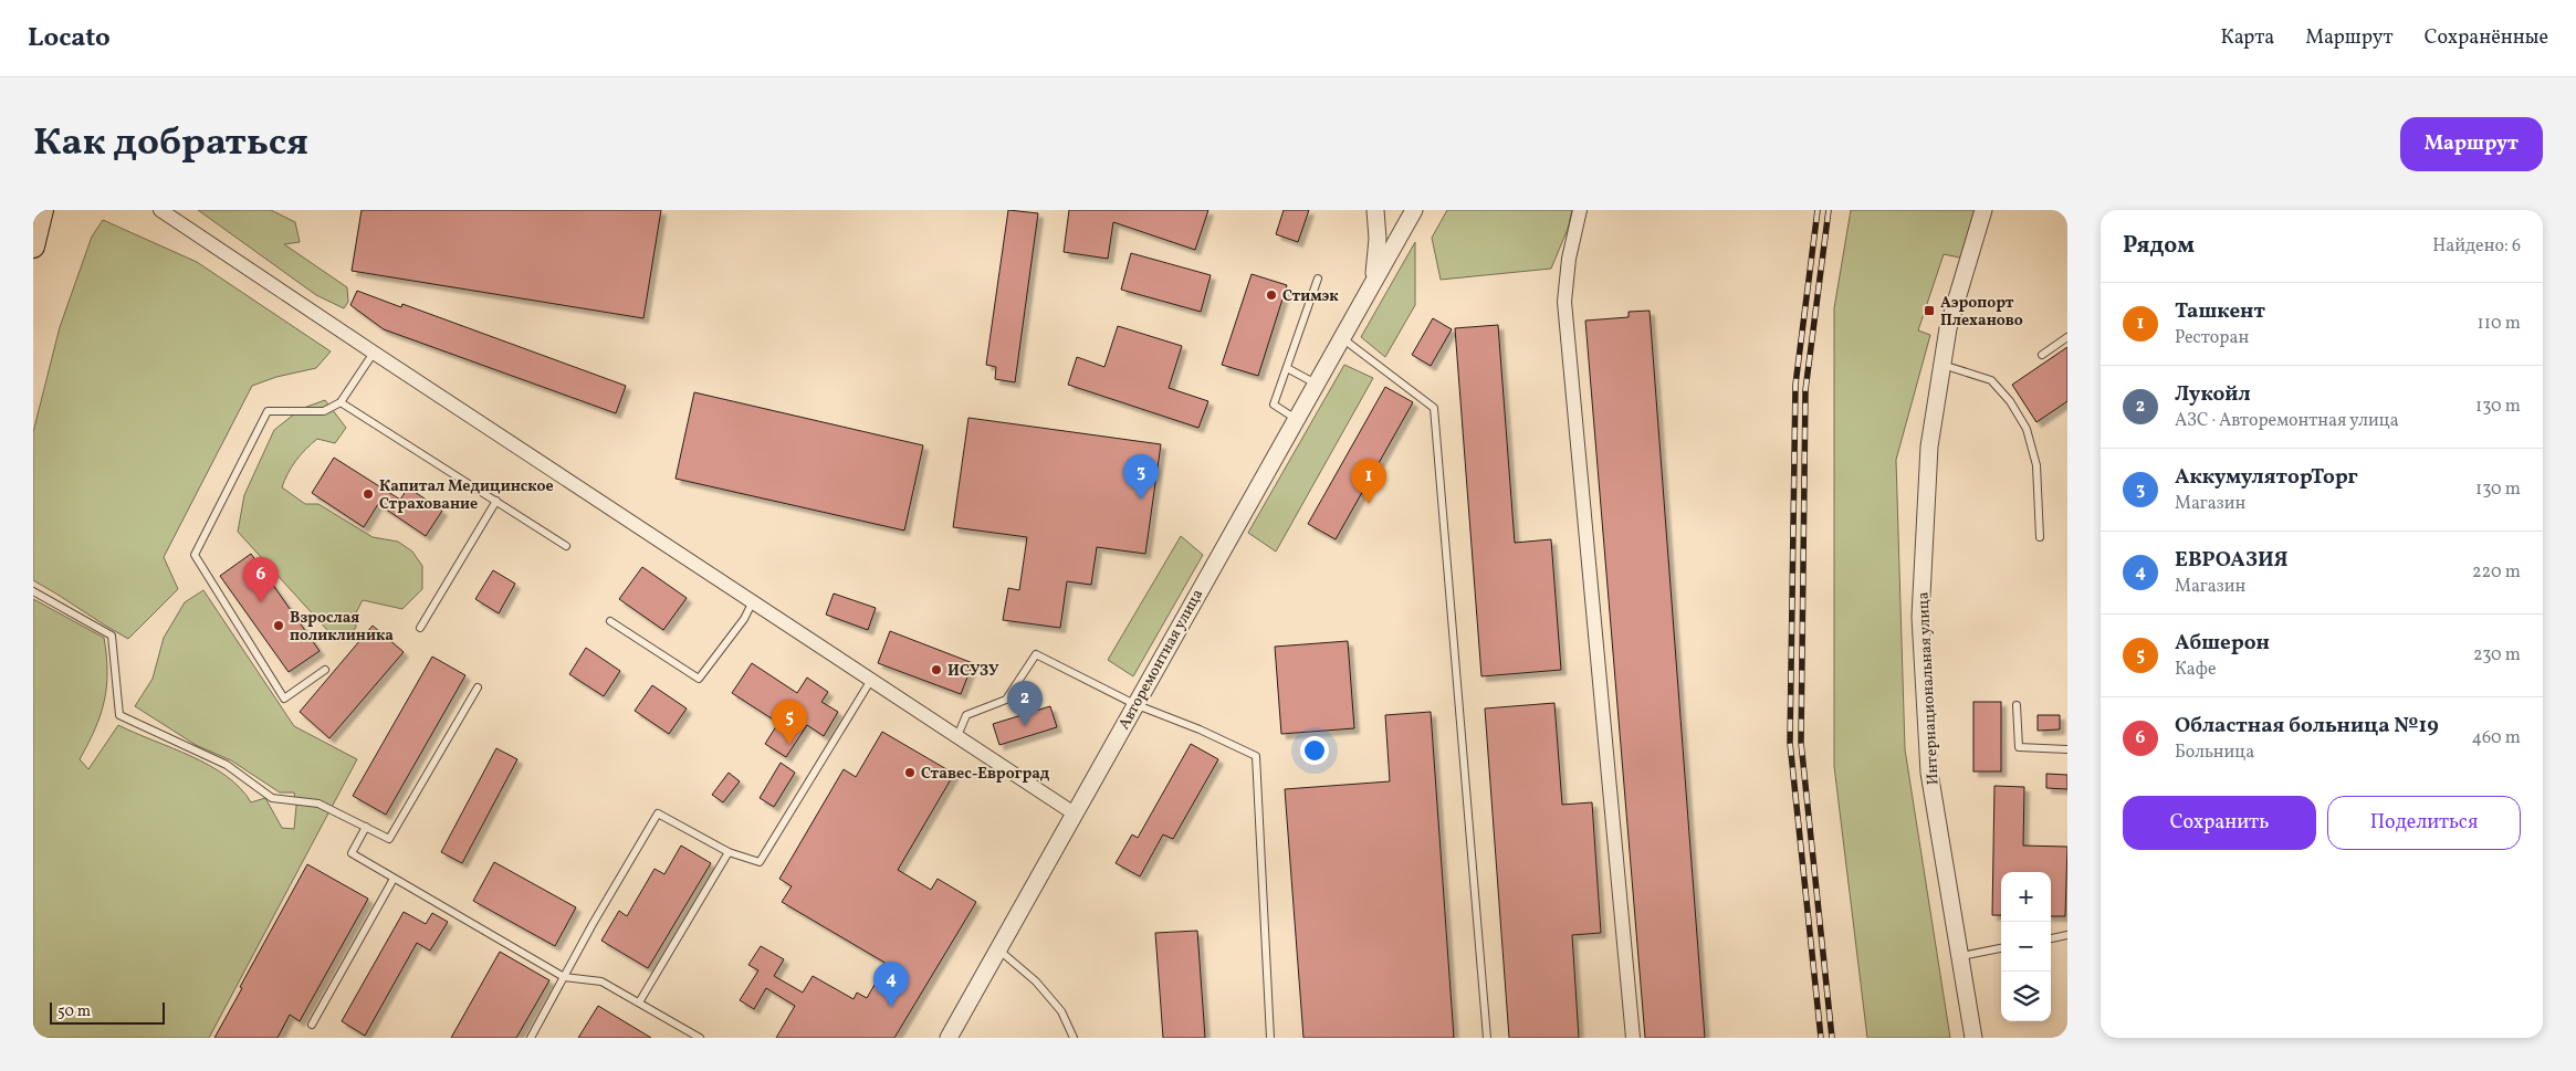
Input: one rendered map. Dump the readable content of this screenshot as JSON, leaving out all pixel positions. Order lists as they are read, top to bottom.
{
  "streets": {
    "street": ["Авторемонтная улица", "Интернациональная улица"]
  },
  "places": {
    "other": [
      "Стимэк",
      "Капитал Медицинское Страхование",
      "Взрослая поликлиника",
      "ИСУЗУ",
      "Ставес-Евроград"
    ],
    "transit": ["Аэропорт Плеханово"]
  },
  "scale_bar": "50 m",
  "page": {
    "header": "Locato",
    "nav": ["Карта", "Маршрут", "Сохранённые"],
    "title": "Как добраться",
    "buttons": [
      "Маршрут",
      ["Сохранить", "Поделиться"]
    ],
    "heading": ["Рядом", "Найдено: 6"],
    "list": [
      {
        "mark": "1",
        "name": "Ташкент",
        "note": "Ресторан",
        "value": "110 m"
      },
      {
        "mark": "2",
        "name": "Лукойл",
        "note": "АЗС · Авторемонтная улица",
        "value": "130 m"
      },
      {
        "mark": "3",
        "name": "АккумуляторТорг",
        "note": "Магазин",
        "value": "130 m"
      },
      {
        "mark": "4",
        "name": "ЕВРОАЗИЯ",
        "note": "Магазин",
        "value": "220 m"
      },
      {
        "mark": "5",
        "name": "Абшерон",
        "note": "Кафе",
        "value": "230 m"
      },
      {
        "mark": "6",
        "name": "Областная больница №19",
        "note": "Больница",
        "value": "460 m"
      }
    ],
    "pins": [
      "3",
      "1",
      "6",
      "2",
      "5",
      "4"
    ],
    "map_buttons": ["+", "−"],
    "scale": "50 m"
  }
}
